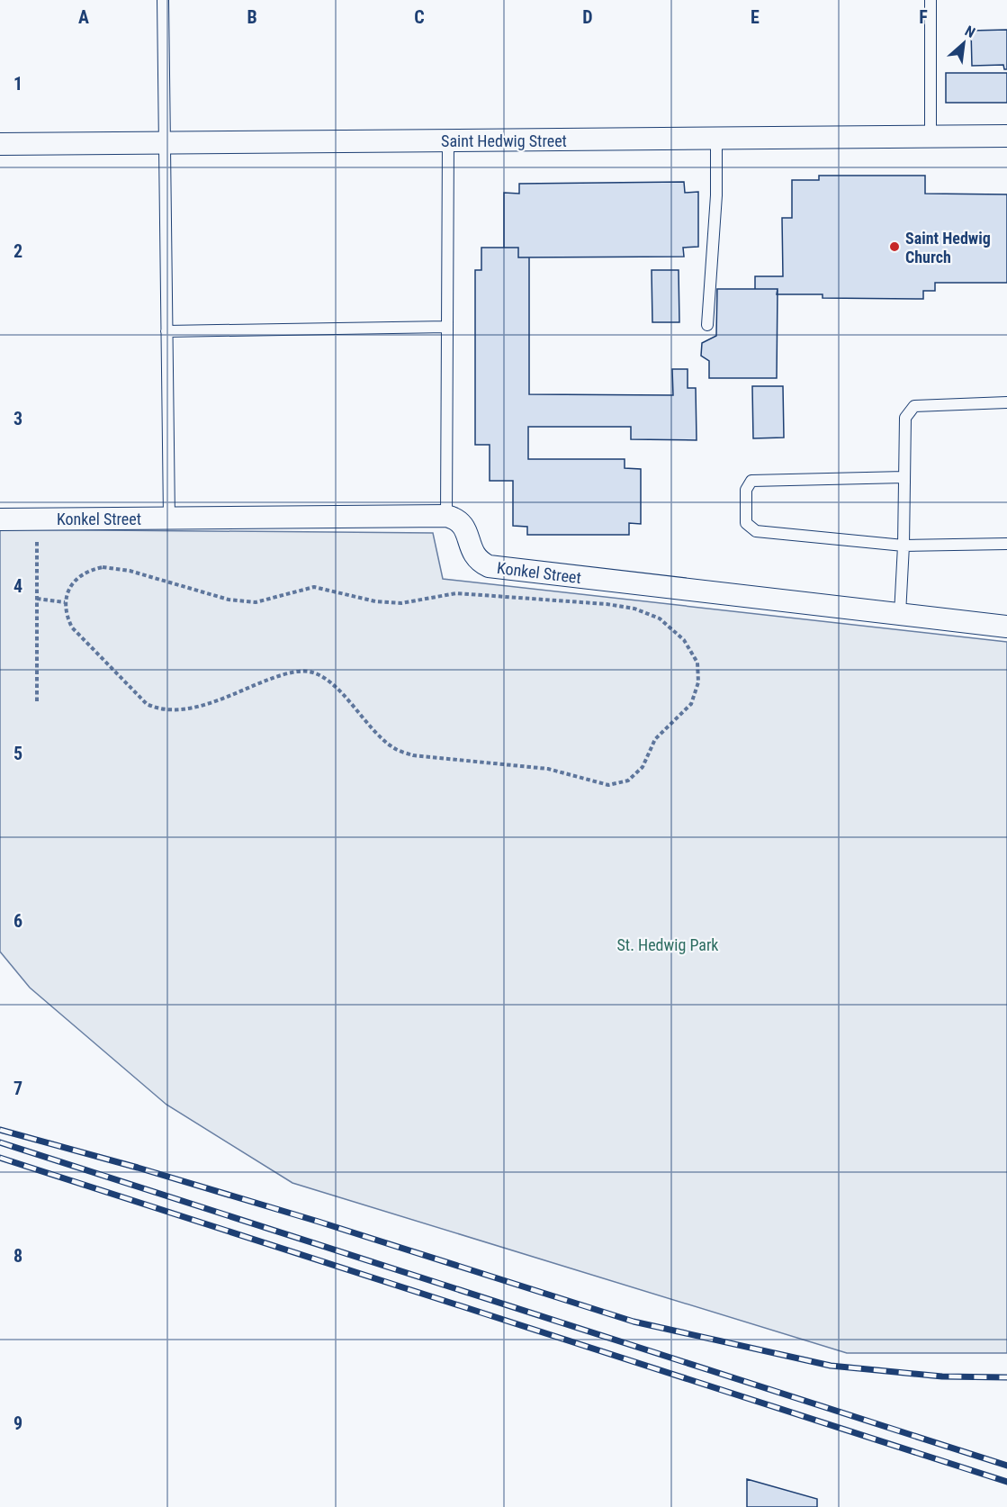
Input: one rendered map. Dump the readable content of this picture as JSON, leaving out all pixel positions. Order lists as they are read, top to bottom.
{
  "streets": {
    "street": ["Saint Hedwig Street", "Konkel Street"]
  },
  "parks": ["St. Hedwig Park"],
  "places": ["Saint Hedwig Church"],
  "north": "top right",
  "grid": {
    "columns": [
      "A",
      "B",
      "C",
      "D",
      "E",
      "F"
    ],
    "rows": [
      "1",
      "2",
      "3",
      "4",
      "5",
      "6",
      "7",
      "8",
      "9"
    ]
  }
}
